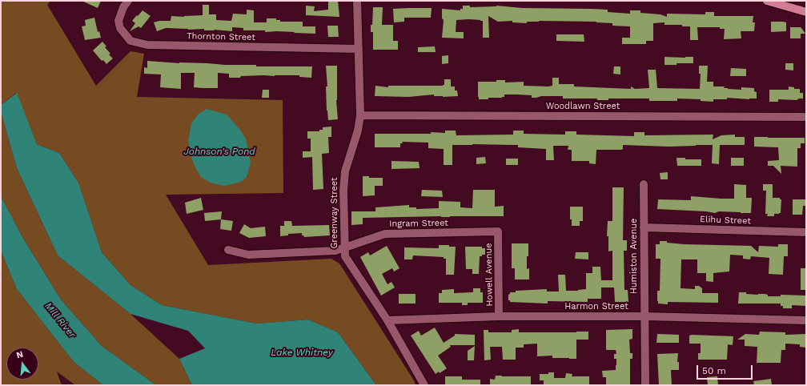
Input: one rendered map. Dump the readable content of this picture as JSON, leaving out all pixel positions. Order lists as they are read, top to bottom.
{
  "streets": {
    "street": [
      "Thornton Street",
      "Woodlawn Street",
      "Greenway Street",
      "Elihu Street",
      "Ingram Street",
      "Humiston Avenue",
      "Howell Avenue",
      "Harmon Street"
    ]
  },
  "crossings": [
    ["Thornton Street", "Greenway Street"],
    ["Woodlawn Street", "Greenway Street"],
    ["Greenway Street", "Ingram Street"],
    ["Greenway Street", "Harmon Street"],
    ["Elihu Street", "Humiston Avenue"],
    ["Ingram Street", "Howell Avenue"],
    ["Humiston Avenue", "Harmon Street"],
    ["Howell Avenue", "Harmon Street"]
  ],
  "water": ["Johnson's Pond", "Mill River", "Lake Whitney"],
  "scale_bar": "50 m",
  "north": "top"
}
